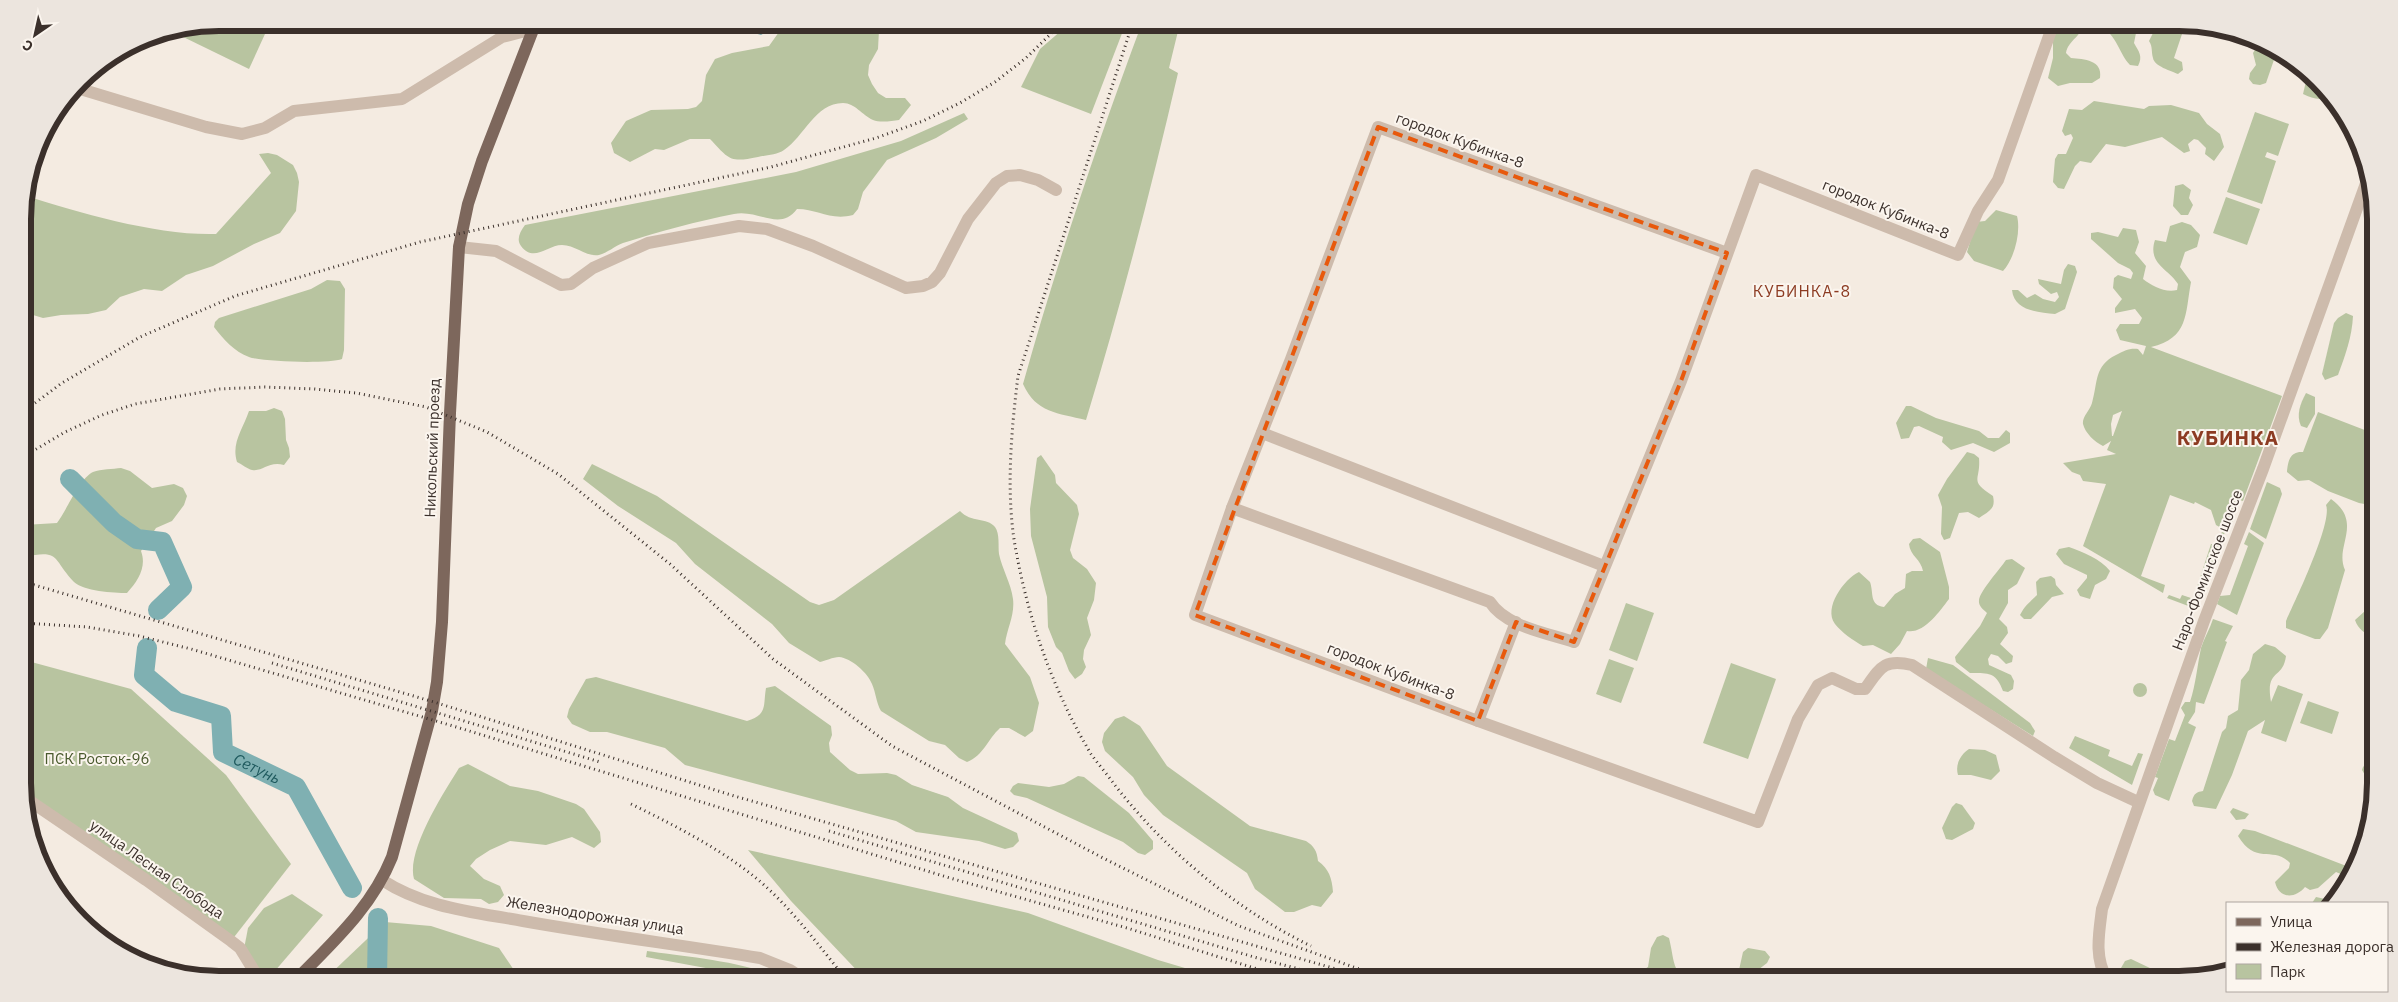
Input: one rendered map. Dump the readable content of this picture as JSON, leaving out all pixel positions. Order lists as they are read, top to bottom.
{
  "streets": {
    "main road": ["Никольский проезд"],
    "street": [
      "городок Кубинка-8",
      "Наро-Фоминское шоссе",
      "улица Лесная Слобода",
      "Железнодорожная улица"
    ]
  },
  "crossings": [
    ["городок Кубинка-8", "Наро-Фоминское шоссе"],
    ["Никольский проезд", "Железнодорожная улица"]
  ],
  "districts": ["КУБИНКА-8", "КУБИНКА"],
  "water": ["Сетунь"],
  "parks": ["ПСК Росток-96"],
  "legend": ["Улица", "Железная дорога", "Парк"],
  "north": "bottom left"
}
